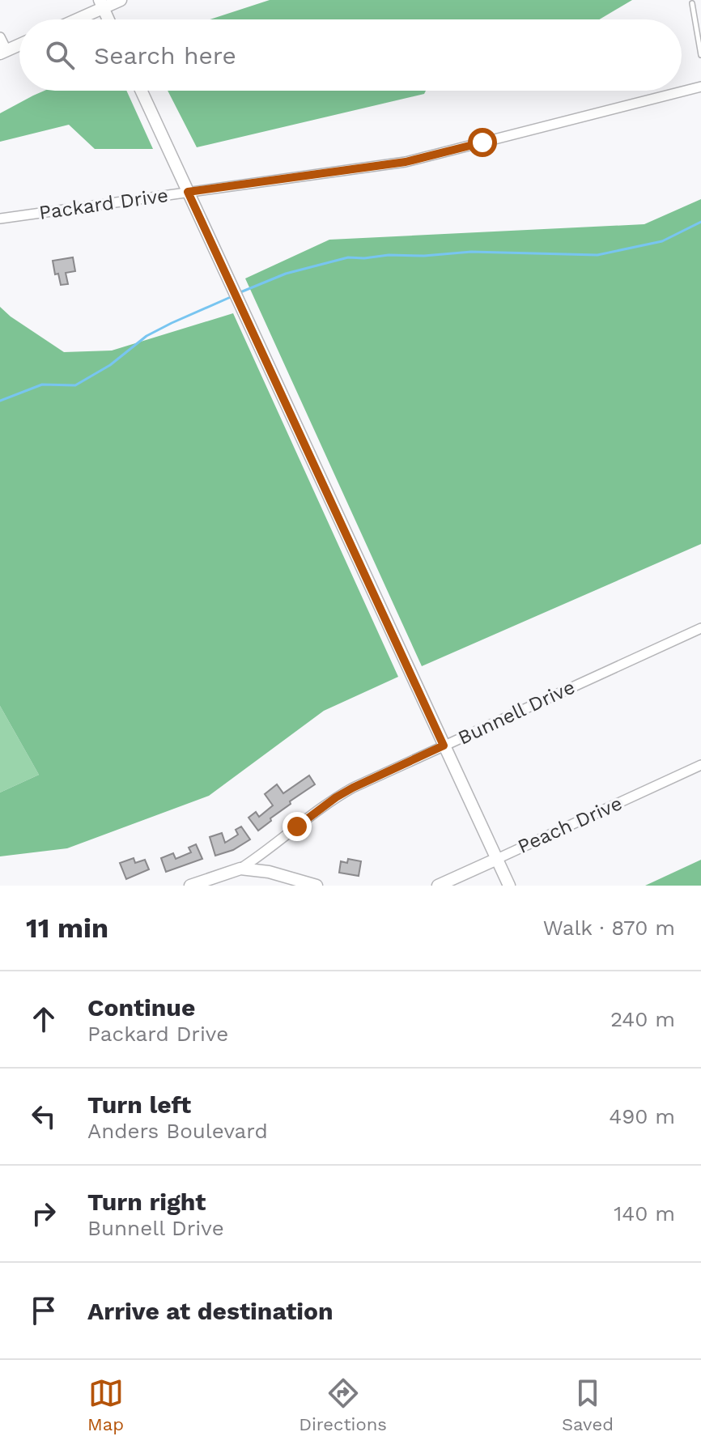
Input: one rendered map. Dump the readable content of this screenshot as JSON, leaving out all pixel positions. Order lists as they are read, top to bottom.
{
  "streets": {
    "street": ["Packard Drive", "Bunnell Drive", "Peach Drive"]
  },
  "page": {
    "search": "Search here",
    "heading": ["11 min", "Walk · 870 m"],
    "list": [
      ["Continue", "Packard Drive", "240 m"],
      ["Turn left", "Anders Boulevard", "490 m"],
      ["Turn right", "Bunnell Drive", "140 m"],
      "Arrive at destination"
    ],
    "nav": ["Map", "Directions", "Saved"]
  }
}
